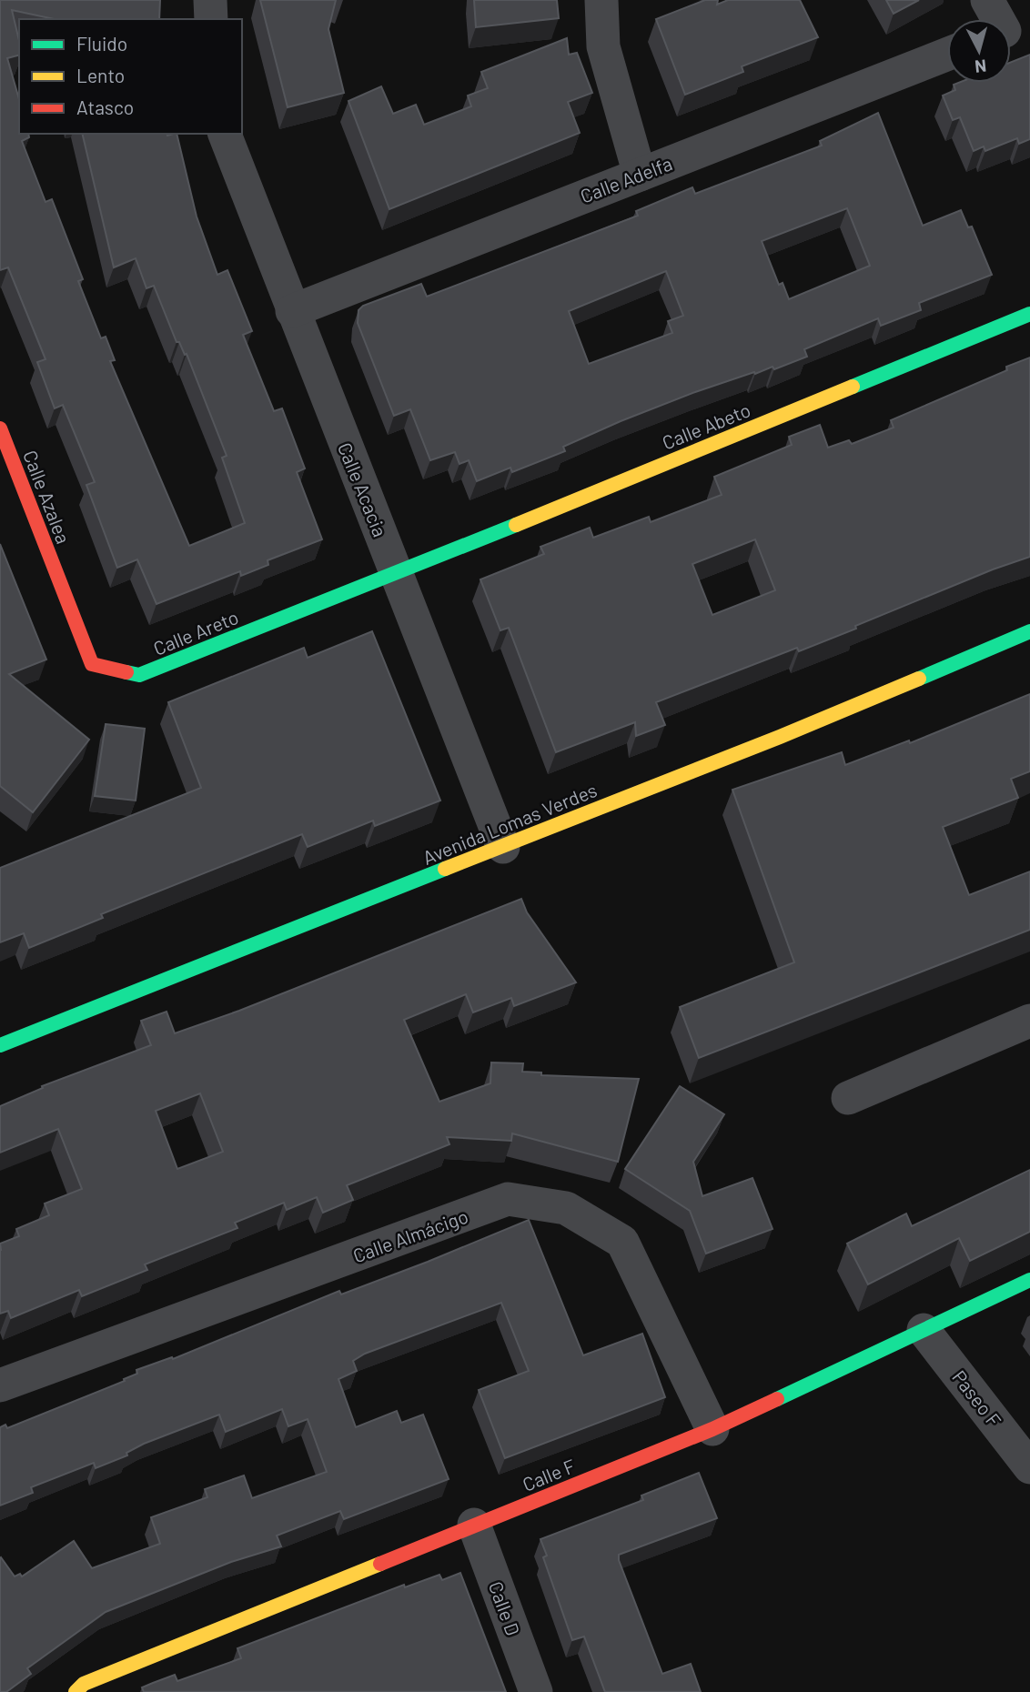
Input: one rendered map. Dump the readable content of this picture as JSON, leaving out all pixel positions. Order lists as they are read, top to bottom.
{
  "streets": {
    "street": [
      "Calle Adelfa",
      "Calle Abeto",
      "Calle Acacia",
      "Calle Azalea",
      "Calle Areto",
      "Avenida Lomas Verdes",
      "Calle Almácigo",
      "Paseo F",
      "Calle F",
      "Calle D"
    ]
  },
  "crossings": [
    ["Calle Adelfa", "Calle Acacia"],
    ["Calle Abeto", "Calle Acacia"],
    ["Calle Abeto", "Calle Areto"],
    ["Calle Acacia", "Calle Areto"],
    ["Calle Acacia", "Avenida Lomas Verdes"],
    ["Calle Azalea", "Calle Areto"],
    ["Calle Almácigo", "Calle F"],
    ["Paseo F", "Calle F"],
    ["Calle F", "Calle D"]
  ],
  "legend": ["Fluido", "Lento", "Atasco"],
  "north": "bottom"
}
